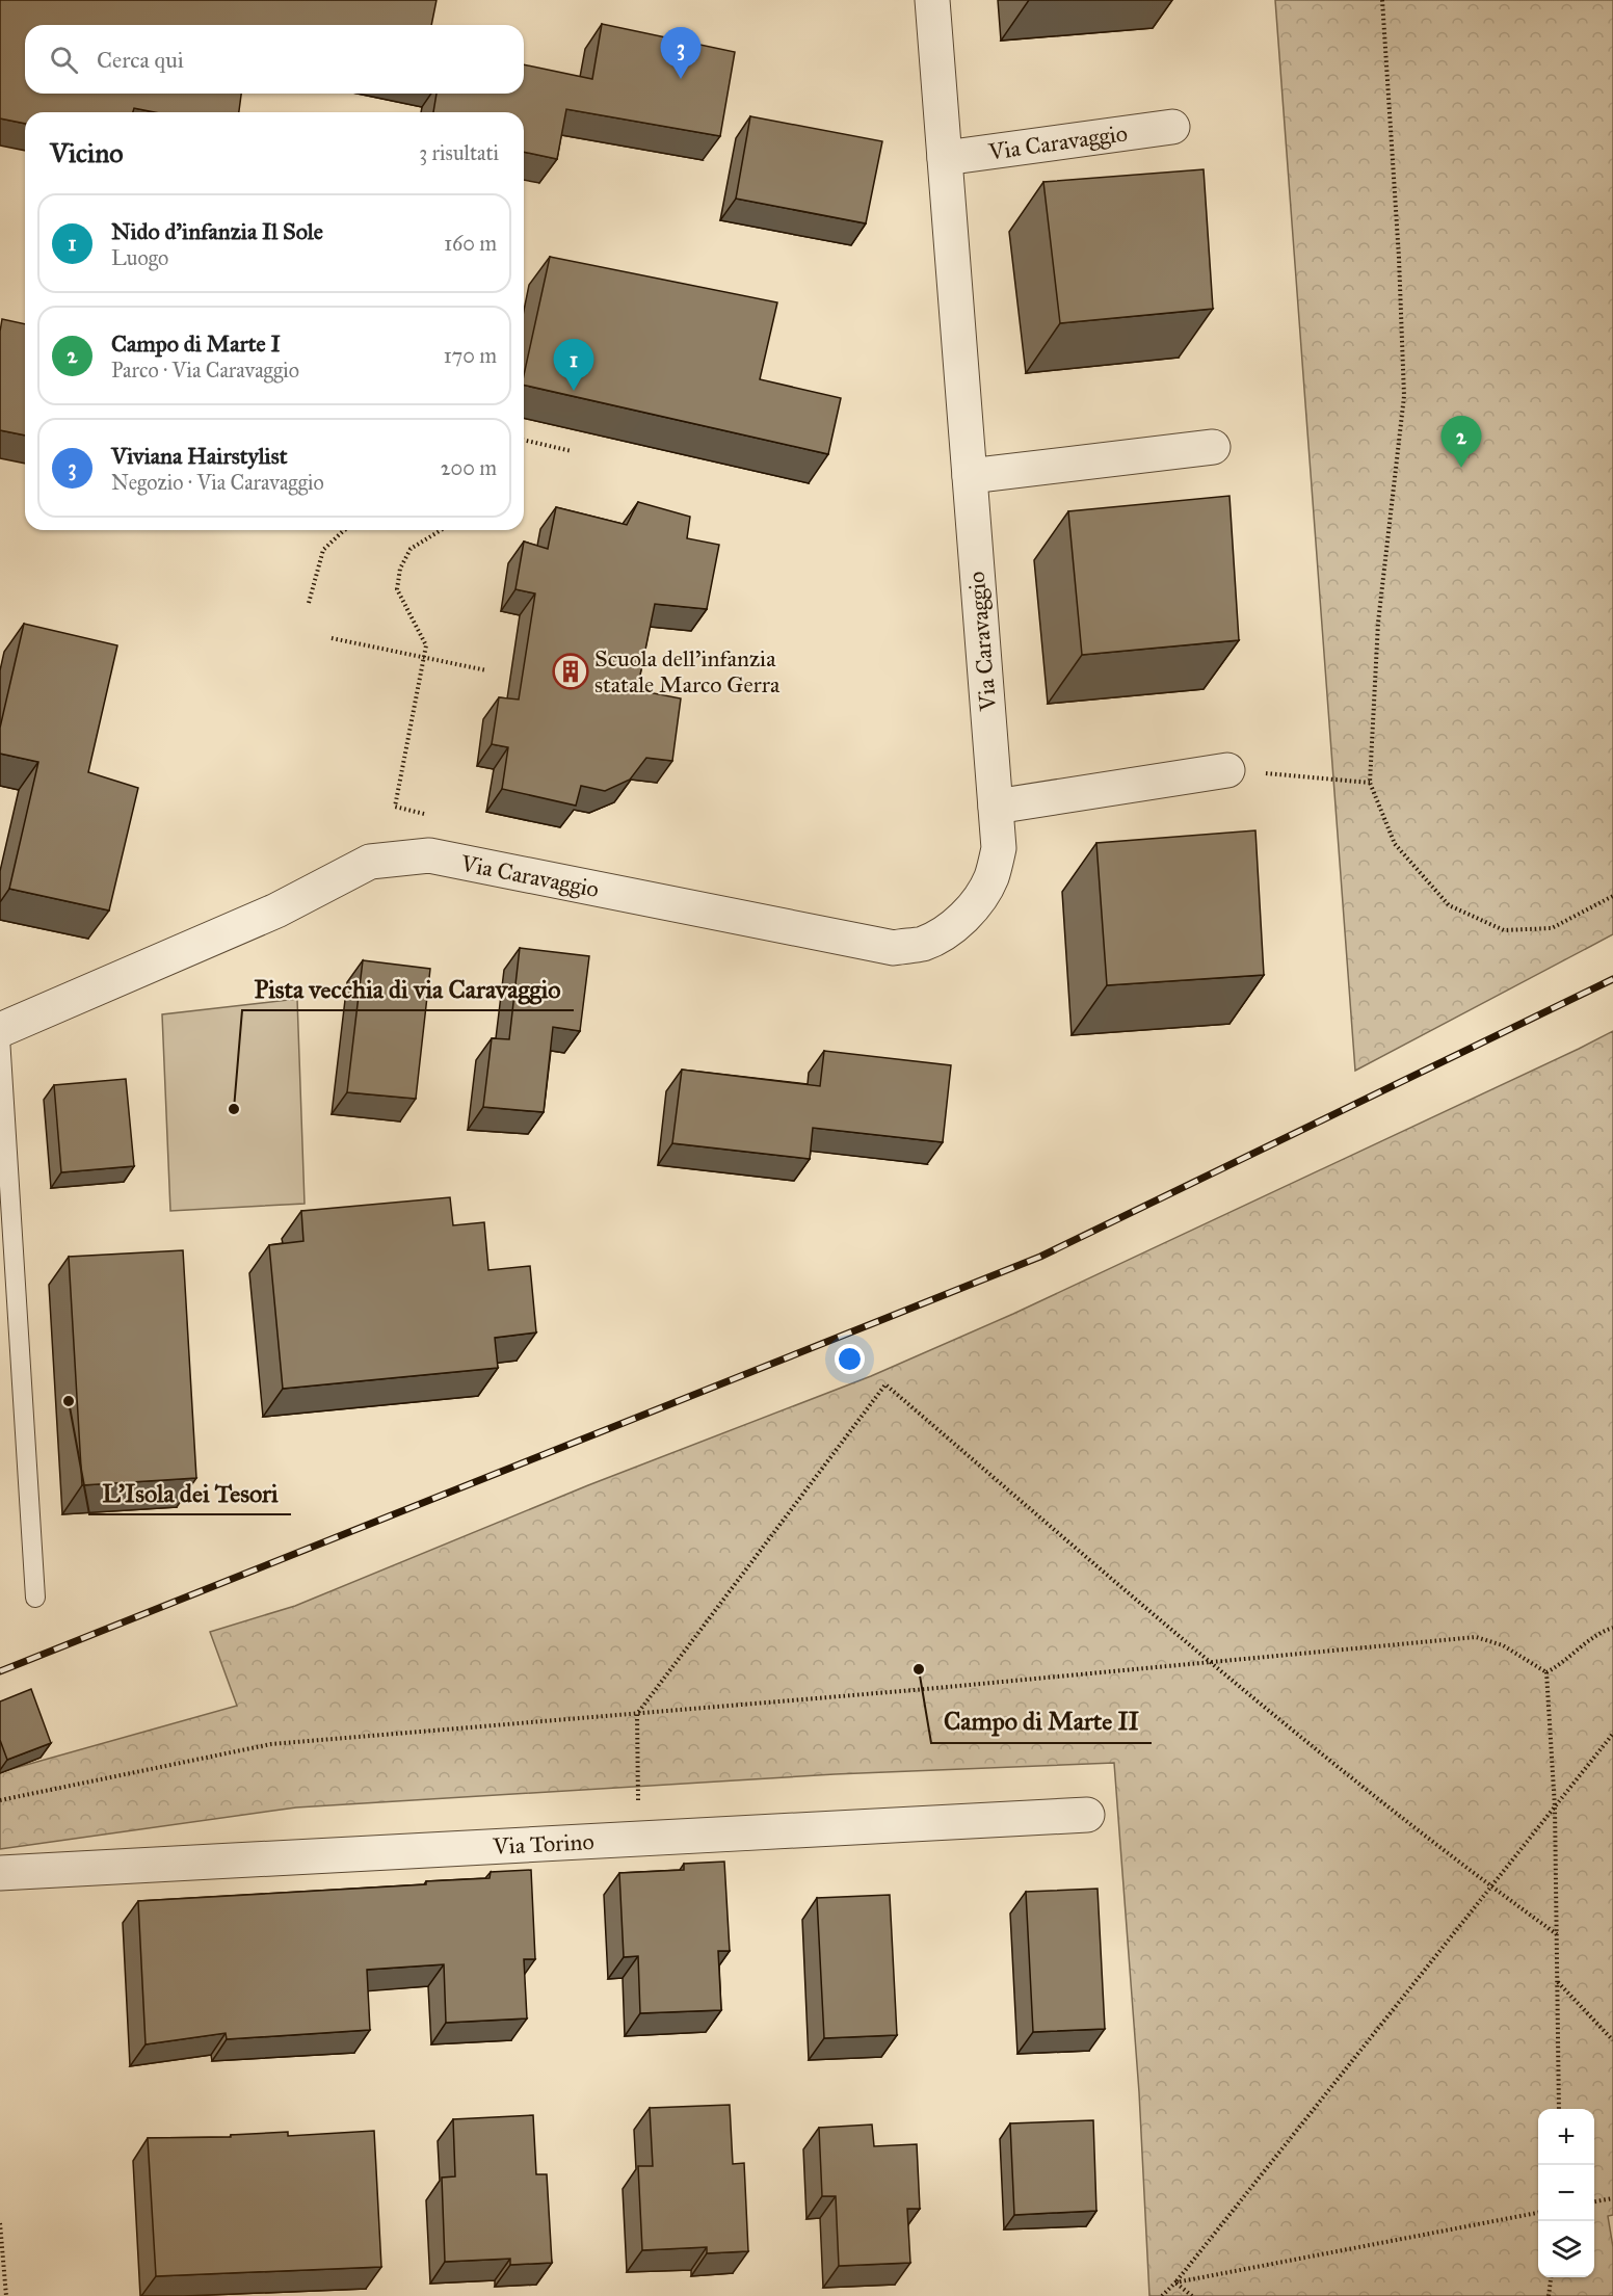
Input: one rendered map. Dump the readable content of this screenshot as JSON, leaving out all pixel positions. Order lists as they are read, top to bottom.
{
  "streets": {
    "street": ["Via Caravaggio", "Via Torino"]
  },
  "places": {
    "building": ["Scuola dell'infanzia statale Marco Gerra"],
    "other": ["Pista vecchia di via Caravaggio", "L'Isola dei Tesori", "Campo di Marte II"]
  },
  "page": {
    "search": "Cerca qui",
    "pins": ["3", "1", "2"],
    "heading": ["Vicino", "3 risultati"],
    "list": [
      {
        "mark": "1",
        "name": "Nido d'infanzia Il Sole",
        "note": "Luogo",
        "value": "160 m"
      },
      {
        "mark": "2",
        "name": "Campo di Marte I",
        "note": "Parco · Via Caravaggio",
        "value": "170 m"
      },
      {
        "mark": "3",
        "name": "Viviana Hairstylist",
        "note": "Negozio · Via Caravaggio",
        "value": "200 m"
      }
    ],
    "map_buttons": ["+", "−"]
  }
}
